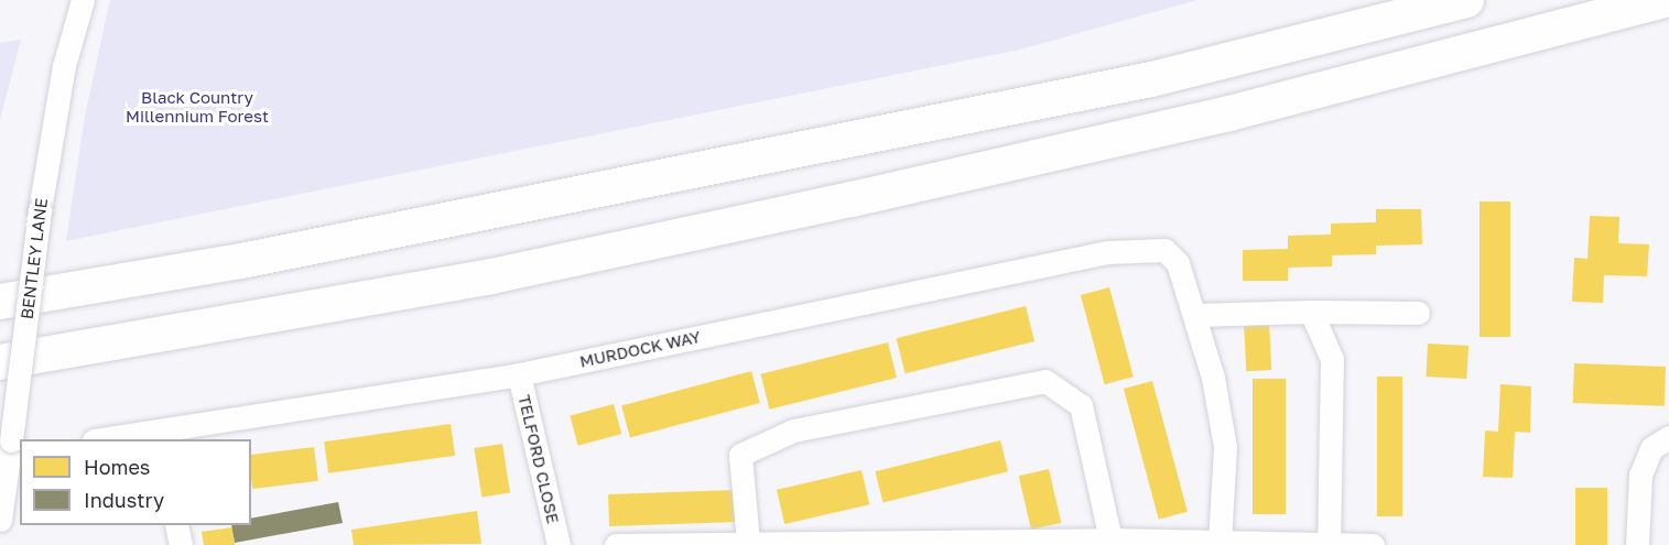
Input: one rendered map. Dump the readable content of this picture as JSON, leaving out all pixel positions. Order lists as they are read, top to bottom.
{
  "streets": {
    "street": ["BENTLEY LANE", "MURDOCK WAY", "TELFORD CLOSE"]
  },
  "crossings": [
    ["MURDOCK WAY", "TELFORD CLOSE"]
  ],
  "parks": ["Black Country Millennium Forest"],
  "legend": ["Homes", "Industry"]
}
